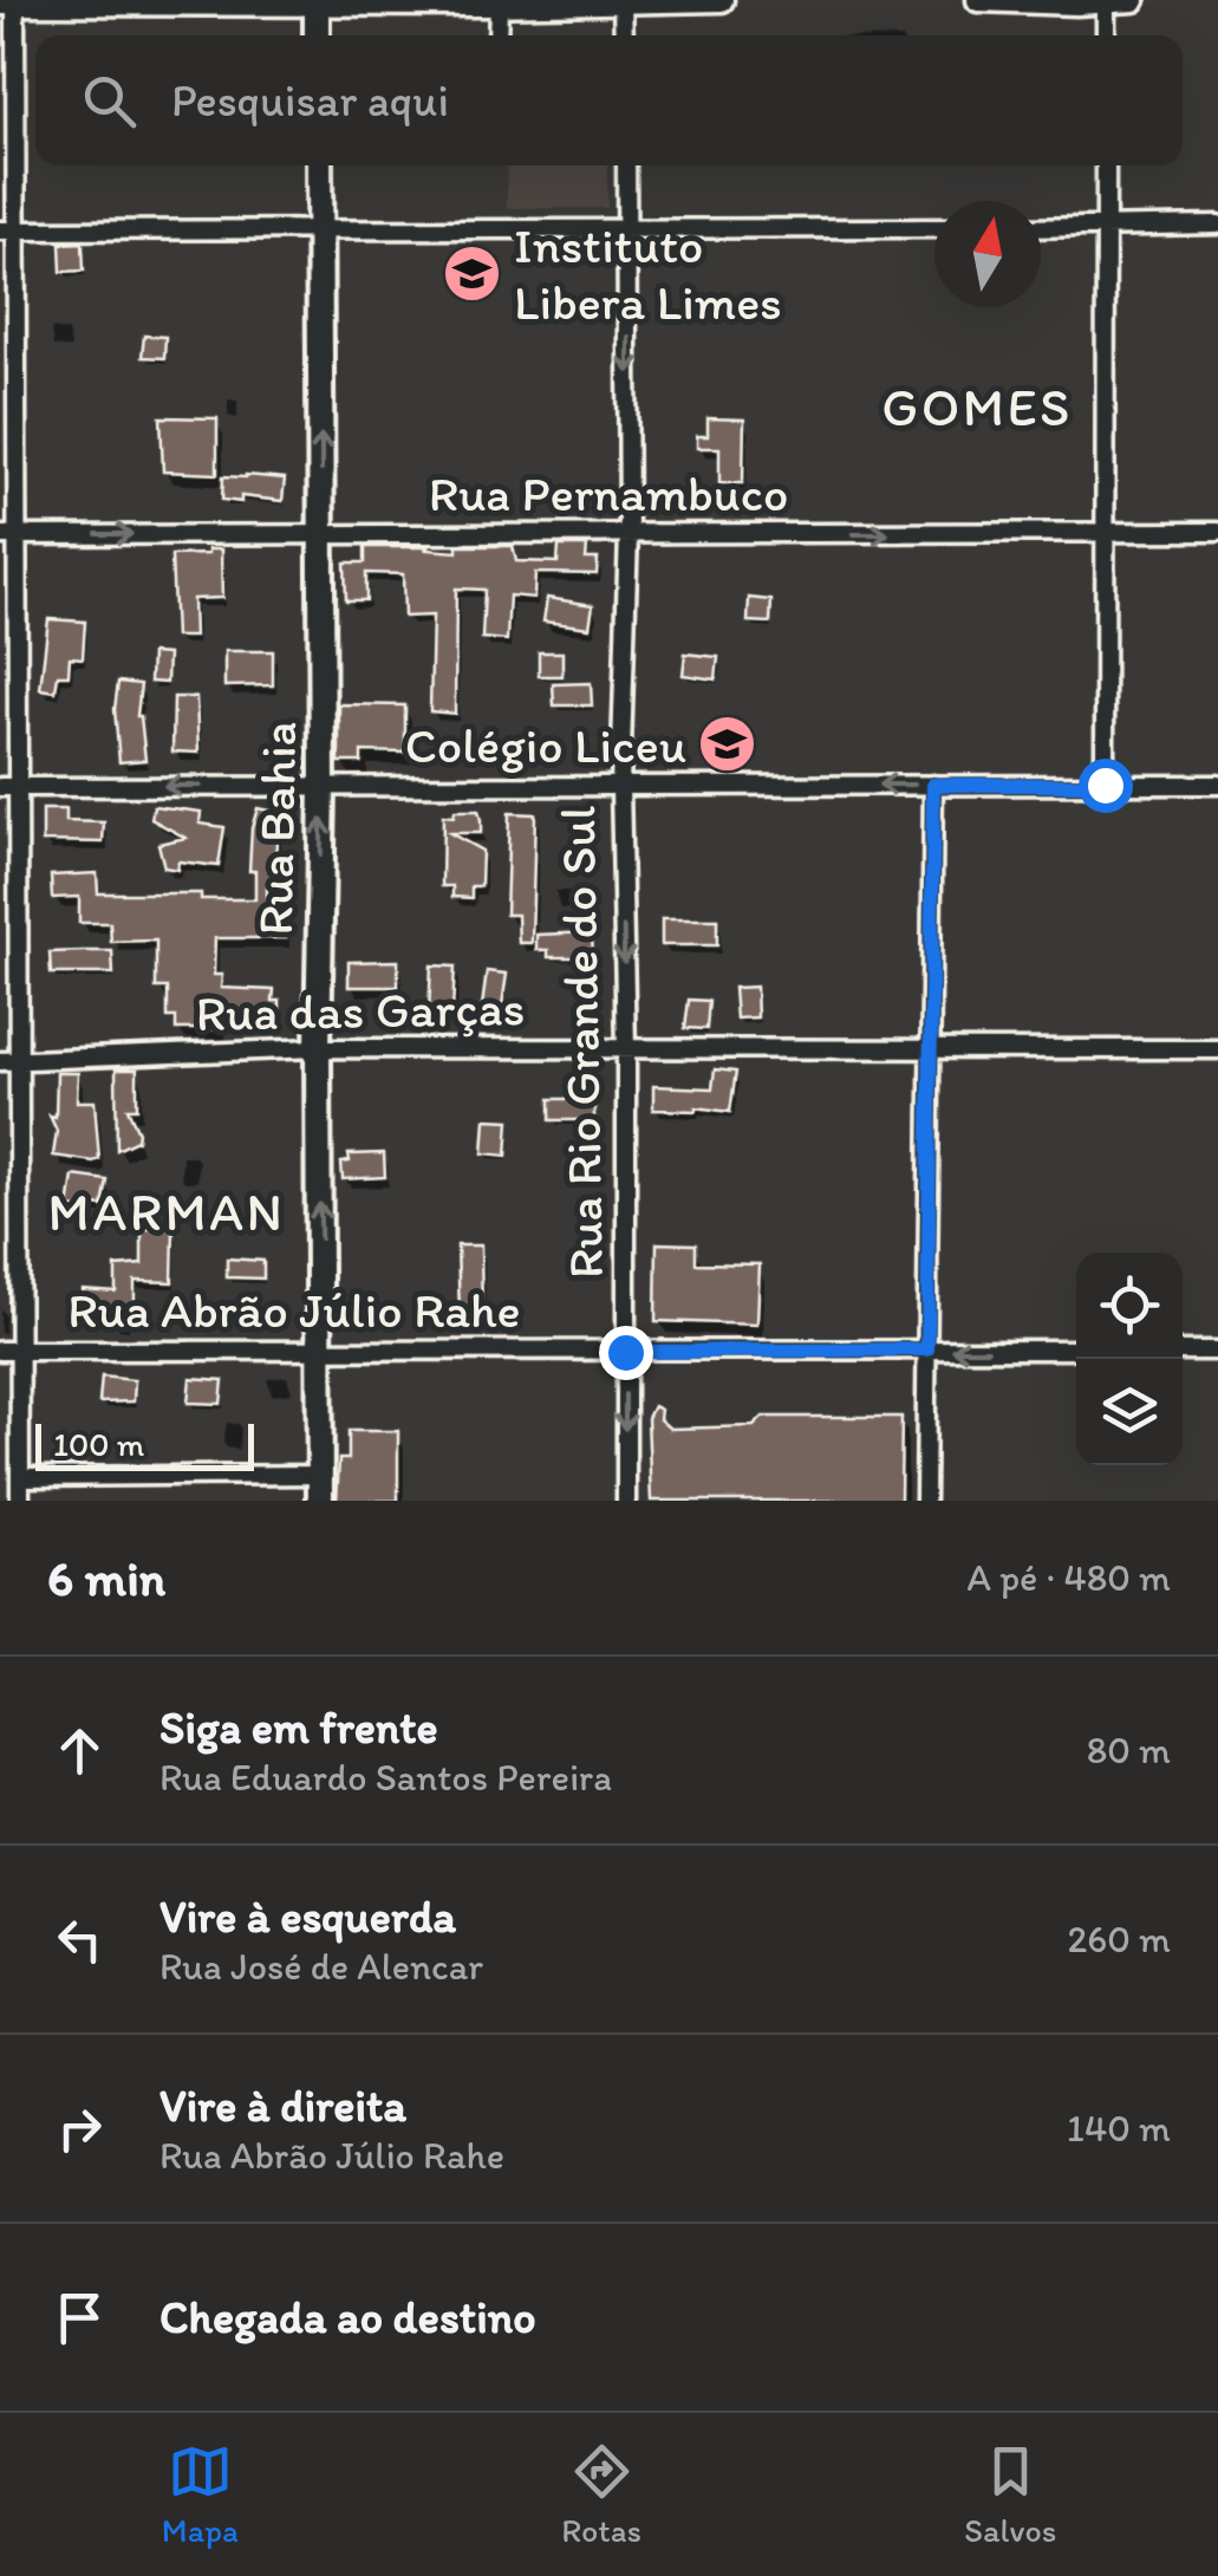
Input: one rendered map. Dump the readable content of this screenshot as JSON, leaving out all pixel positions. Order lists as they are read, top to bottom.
{
  "streets": {
    "main road": ["Rua Bahia"],
    "street": [
      "Rua Pernambuco",
      "Rua das Garças",
      "Rua Rio Grande do Sul",
      "Rua Abrão Júlio Rahe"
    ]
  },
  "crossings": [
    ["Rua Pernambuco", "Rua Bahia"],
    ["Rua Pernambuco", "Rua Rio Grande do Sul"],
    ["Rua Bahia", "Rua das Garças"],
    ["Rua Bahia", "Rua Abrão Júlio Rahe"],
    ["Rua das Garças", "Rua Rio Grande do Sul"],
    ["Rua Rio Grande do Sul", "Rua Abrão Júlio Rahe"]
  ],
  "one_way": ["Rua Pernambuco", "Rua Bahia", "Rua Rio Grande do Sul"],
  "districts": ["GOMES", "MARMAN"],
  "places": {
    "school or university": ["Instituto Libera Limes", "Colégio Liceu"]
  },
  "scale_bar": "100 m",
  "north": "top",
  "page": {
    "search": "Pesquisar aqui",
    "scale": "100 m",
    "heading": ["6 min", "A pé · 480 m"],
    "list": [
      ["Siga em frente", "Rua Eduardo Santos Pereira", "80 m"],
      ["Vire à esquerda", "Rua José de Alencar", "260 m"],
      ["Vire à direita", "Rua Abrão Júlio Rahe", "140 m"],
      "Chegada ao destino"
    ],
    "nav": ["Mapa", "Rotas", "Salvos"]
  }
}
